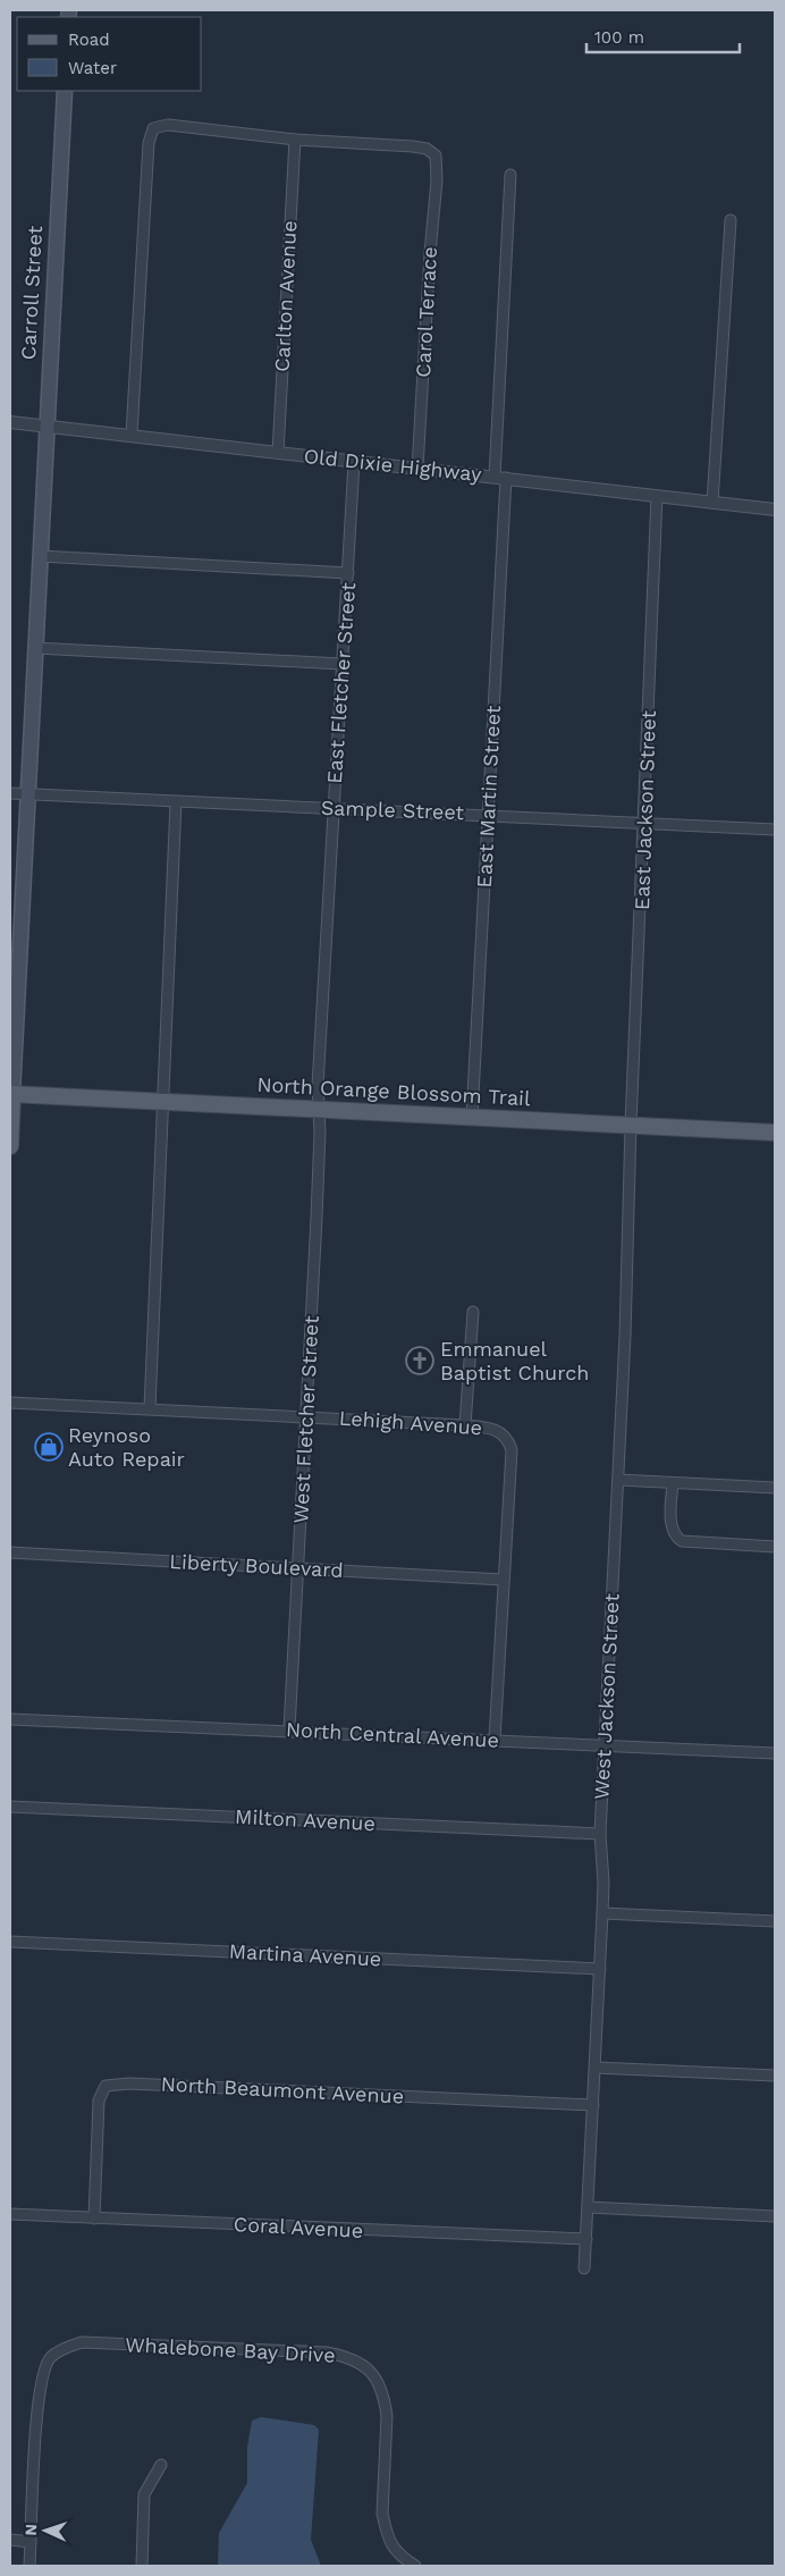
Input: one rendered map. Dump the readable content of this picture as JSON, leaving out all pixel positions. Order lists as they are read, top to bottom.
{
  "streets": {
    "main road": ["Carroll Street", "North Orange Blossom Trail"],
    "street": [
      "Carlton Avenue",
      "Carol Terrace",
      "Old Dixie Highway",
      "East Fletcher Street",
      "East Martin Street",
      "Sample Street",
      "East Jackson Street",
      "West Fletcher Street",
      "Lehigh Avenue",
      "Liberty Boulevard",
      "West Jackson Street",
      "North Central Avenue",
      "Milton Avenue",
      "Martina Avenue",
      "North Beaumont Avenue",
      "Coral Avenue",
      "Whalebone Bay Drive"
    ]
  },
  "crossings": [
    ["Carroll Street", "Old Dixie Highway"],
    ["Carroll Street", "Sample Street"],
    ["Carroll Street", "North Orange Blossom Trail"],
    ["Carlton Avenue", "Carol Terrace"],
    ["Carlton Avenue", "Old Dixie Highway"],
    ["Carol Terrace", "Old Dixie Highway"],
    ["Old Dixie Highway", "East Fletcher Street"],
    ["Old Dixie Highway", "East Martin Street"],
    ["Old Dixie Highway", "East Jackson Street"],
    ["East Fletcher Street", "Sample Street"],
    ["East Fletcher Street", "North Orange Blossom Trail"],
    ["East Fletcher Street", "West Fletcher Street"],
    ["East Martin Street", "Sample Street"],
    ["East Martin Street", "North Orange Blossom Trail"],
    ["Sample Street", "East Jackson Street"],
    ["East Jackson Street", "North Orange Blossom Trail"],
    ["East Jackson Street", "West Jackson Street"],
    ["North Orange Blossom Trail", "West Fletcher Street"],
    ["North Orange Blossom Trail", "West Jackson Street"],
    ["West Fletcher Street", "Lehigh Avenue"],
    ["West Fletcher Street", "Liberty Boulevard"],
    ["West Fletcher Street", "North Central Avenue"],
    ["Lehigh Avenue", "Liberty Boulevard"],
    ["West Jackson Street", "North Central Avenue"],
    ["West Jackson Street", "Milton Avenue"],
    ["West Jackson Street", "Martina Avenue"],
    ["West Jackson Street", "North Beaumont Avenue"],
    ["West Jackson Street", "Coral Avenue"],
    ["North Beaumont Avenue", "Coral Avenue"]
  ],
  "places": {
    "church": ["Emmanuel Baptist Church"],
    "shop": ["Reynoso Auto Repair"]
  },
  "legend": ["Road", "Water"],
  "scale_bar": "100 m",
  "north": "left"
}
